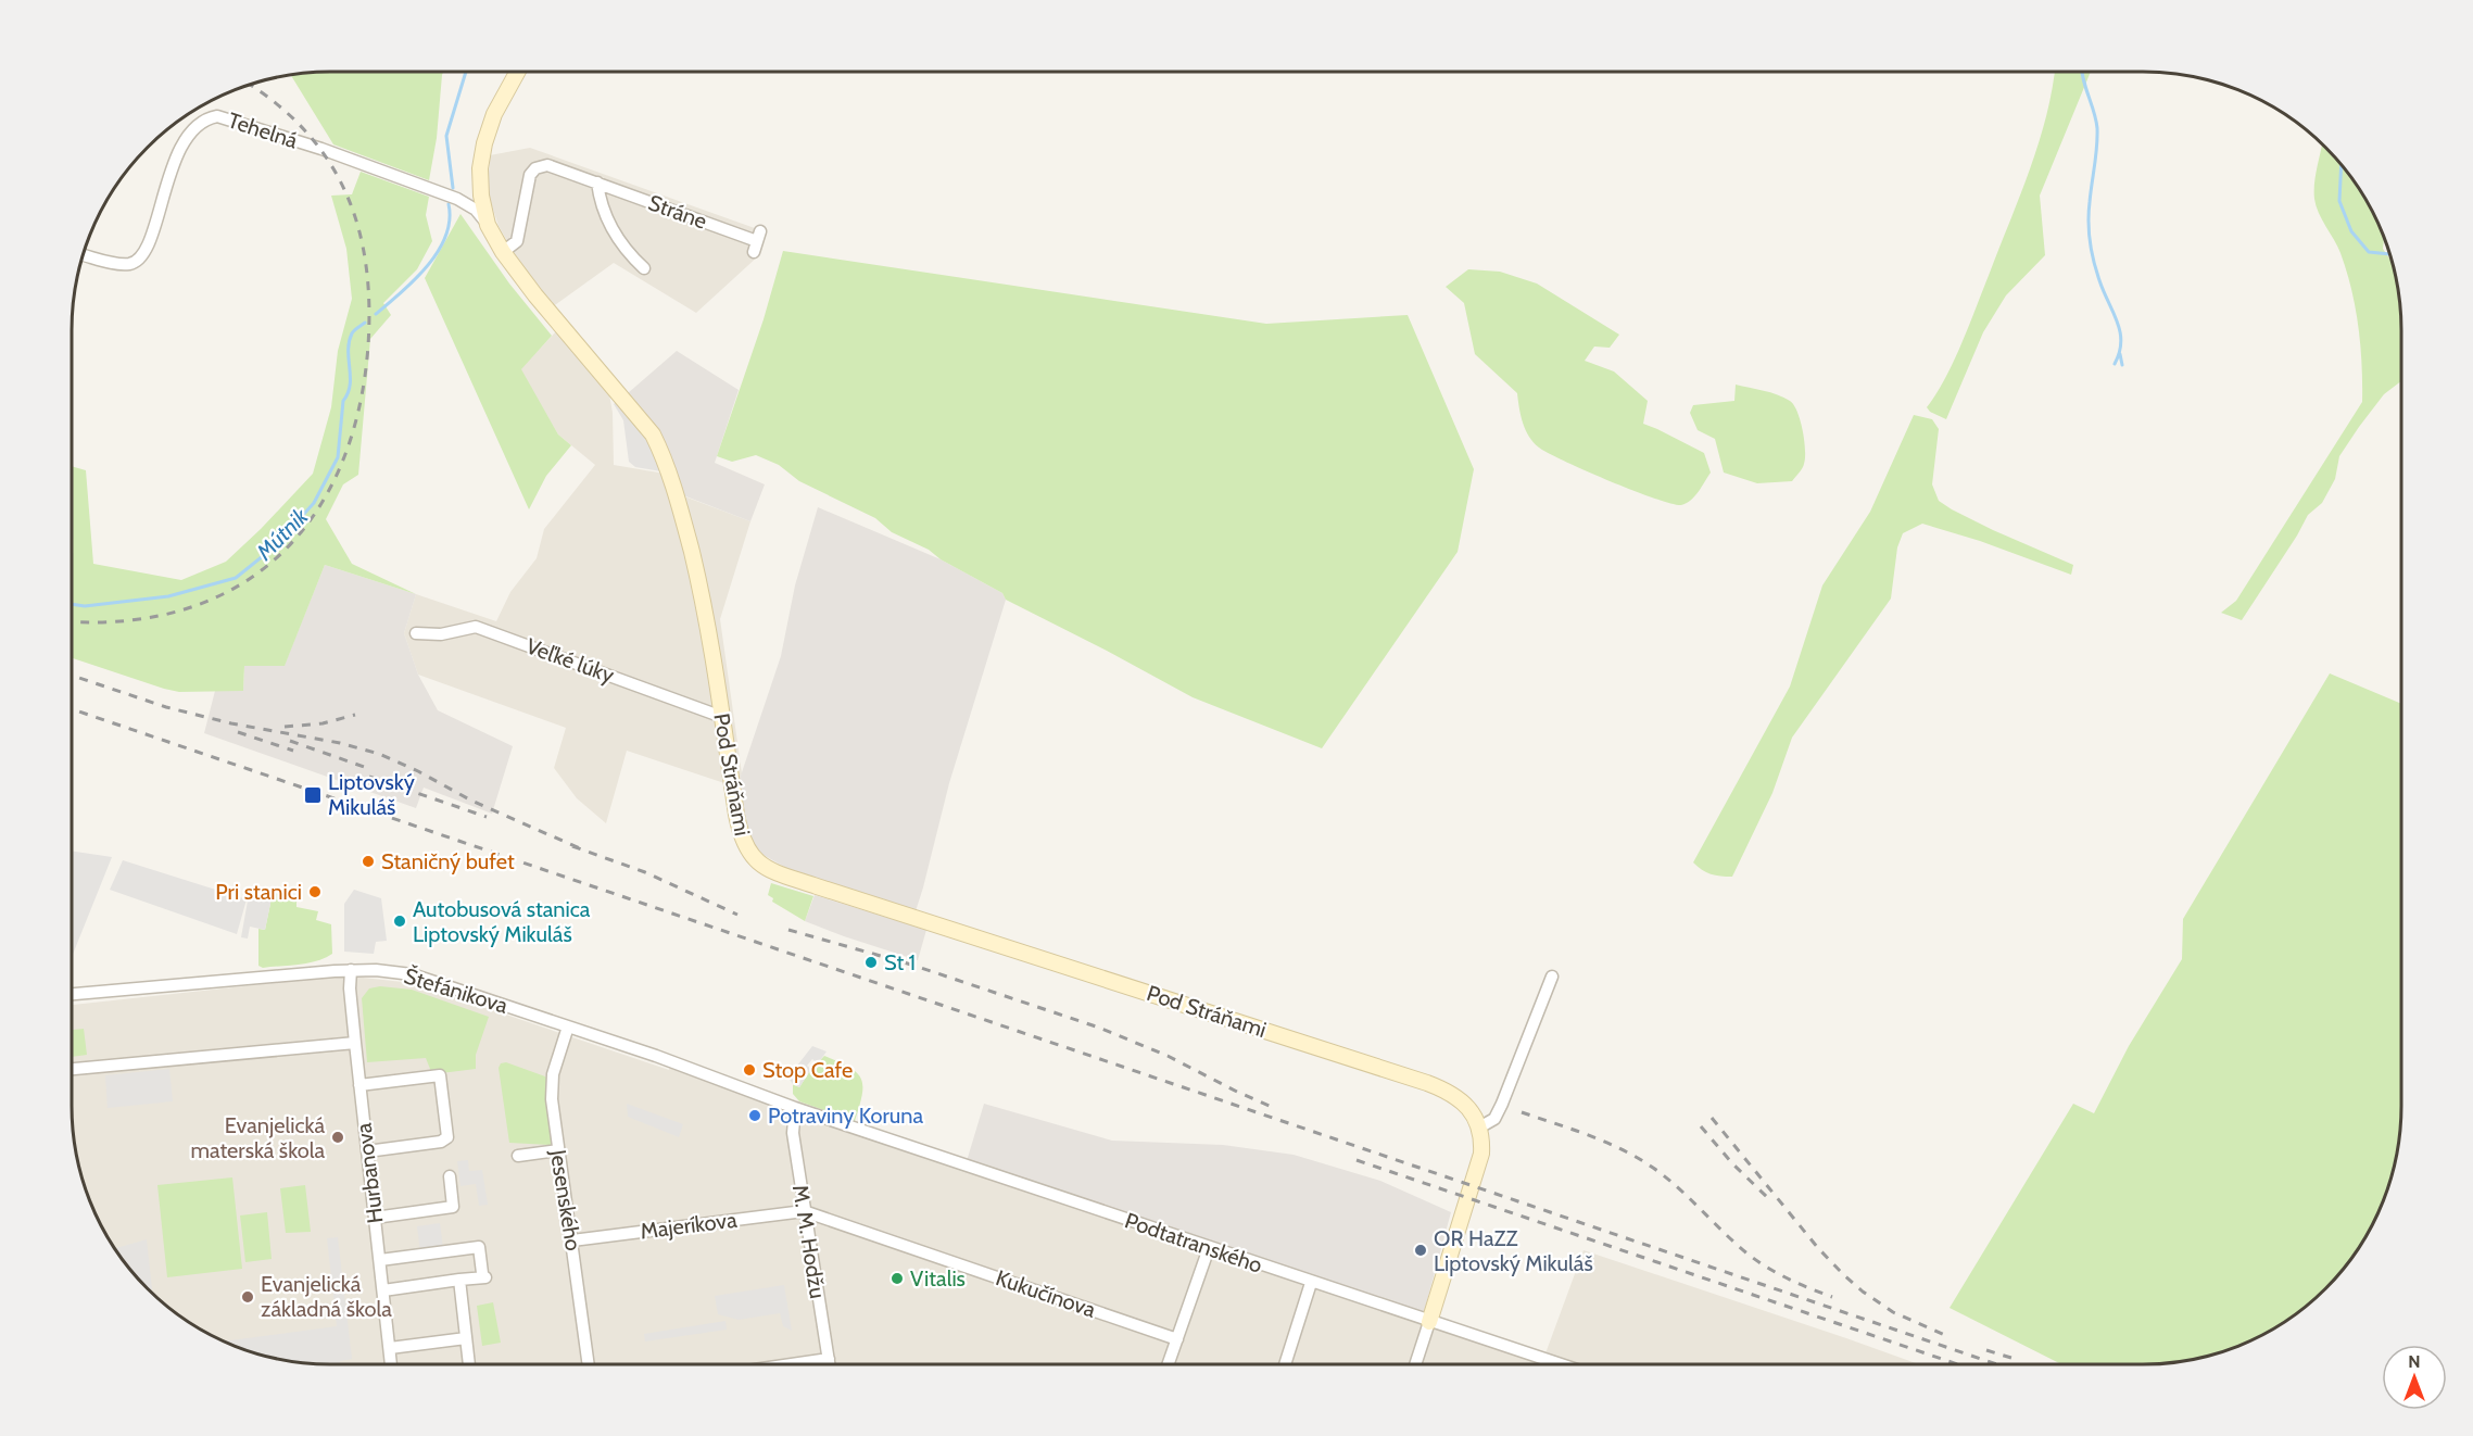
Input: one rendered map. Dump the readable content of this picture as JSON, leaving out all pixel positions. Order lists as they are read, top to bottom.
{
  "streets": {
    "street": [
      "Tehelná",
      "Stráne",
      "Veľké lúky",
      "Pod Stráňami",
      "Štefánikova",
      "Hurbanova",
      "Jesenského",
      "Majeríkova",
      "M. M. Hodžu",
      "Podtatranského",
      "Kukučínova"
    ]
  },
  "crossings": [
    ["Tehelná", "Pod Stráňami"],
    ["Stráne", "Pod Stráňami"],
    ["Veľké lúky", "Pod Stráňami"],
    ["Štefánikova", "Hurbanova"],
    ["Štefánikova", "Jesenského"],
    ["Štefánikova", "M. M. Hodžu"],
    ["Štefánikova", "Podtatranského"],
    ["Jesenského", "Majeríkova"],
    ["Majeríkova", "M. M. Hodžu"],
    ["Majeríkova", "Kukučínova"],
    ["M. M. Hodžu", "Podtatranského"],
    ["M. M. Hodžu", "Kukučínova"]
  ],
  "water": ["Mútnik"],
  "places": {
    "transit": ["Liptovský Mikuláš"],
    "other": [
      "Staničný bufet",
      "Pri stanici",
      "Autobusová stanica Liptovský Mikuláš",
      "St 1",
      "Stop Cafe",
      "Potraviny Koruna",
      "Evanjelická materská škola",
      "OR HaZZ Liptovský Mikuláš",
      "Vitalis",
      "Evanjelická základná škola"
    ]
  },
  "north": "top"
}
